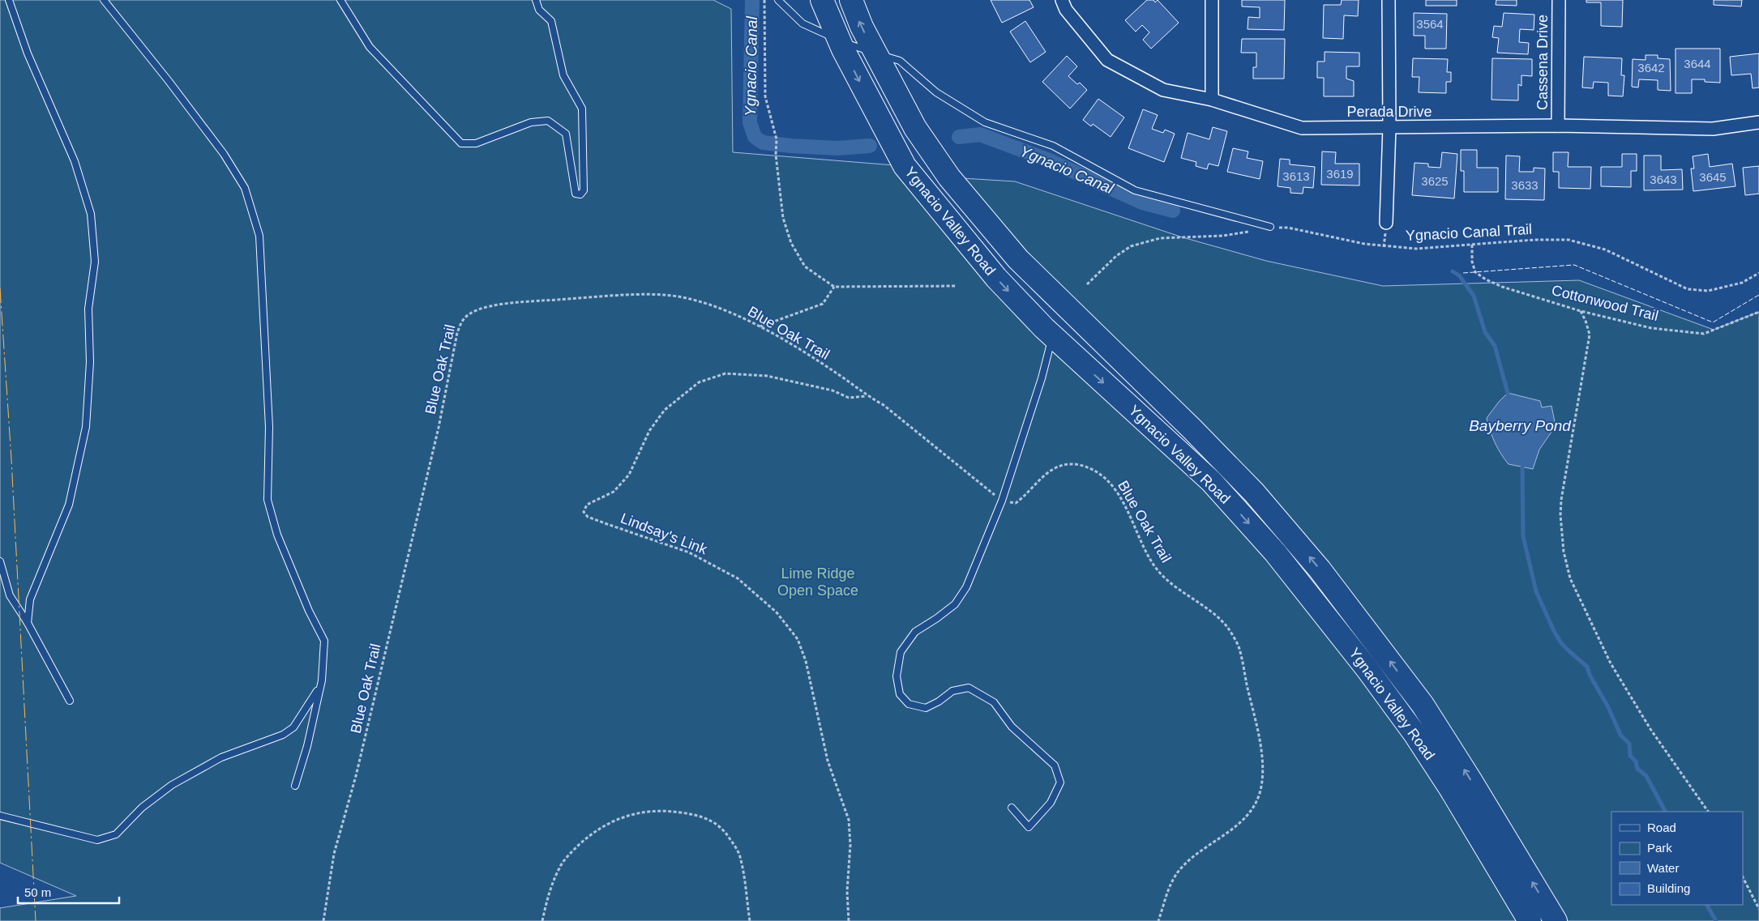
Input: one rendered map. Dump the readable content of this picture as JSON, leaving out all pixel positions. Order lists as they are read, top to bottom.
{
  "streets": {
    "highway": ["Ygnacio Valley Road"],
    "street": ["Cassena Drive", "Perada Drive"],
    "path": [
      "Ygnacio Canal Trail",
      "Cottonwood Trail",
      "Blue Oak Trail",
      "Lindsay's Link"
    ]
  },
  "crossings": [
    ["Cassena Drive", "Perada Drive"],
    ["Ygnacio Canal Trail", "Cottonwood Trail"],
    ["Blue Oak Trail", "Lindsay's Link"]
  ],
  "water": ["Ygnacio Canal", "Bayberry Pond"],
  "parks": ["Lime Ridge Open Space"],
  "house_numbers": [
    "3564",
    "3644",
    "3642",
    "3619",
    "3613",
    "3645",
    "3643",
    "3625",
    "3633"
  ],
  "legend": [
    "Road",
    "Park",
    "Water",
    "Building"
  ],
  "scale_bar": "50 m"
}
